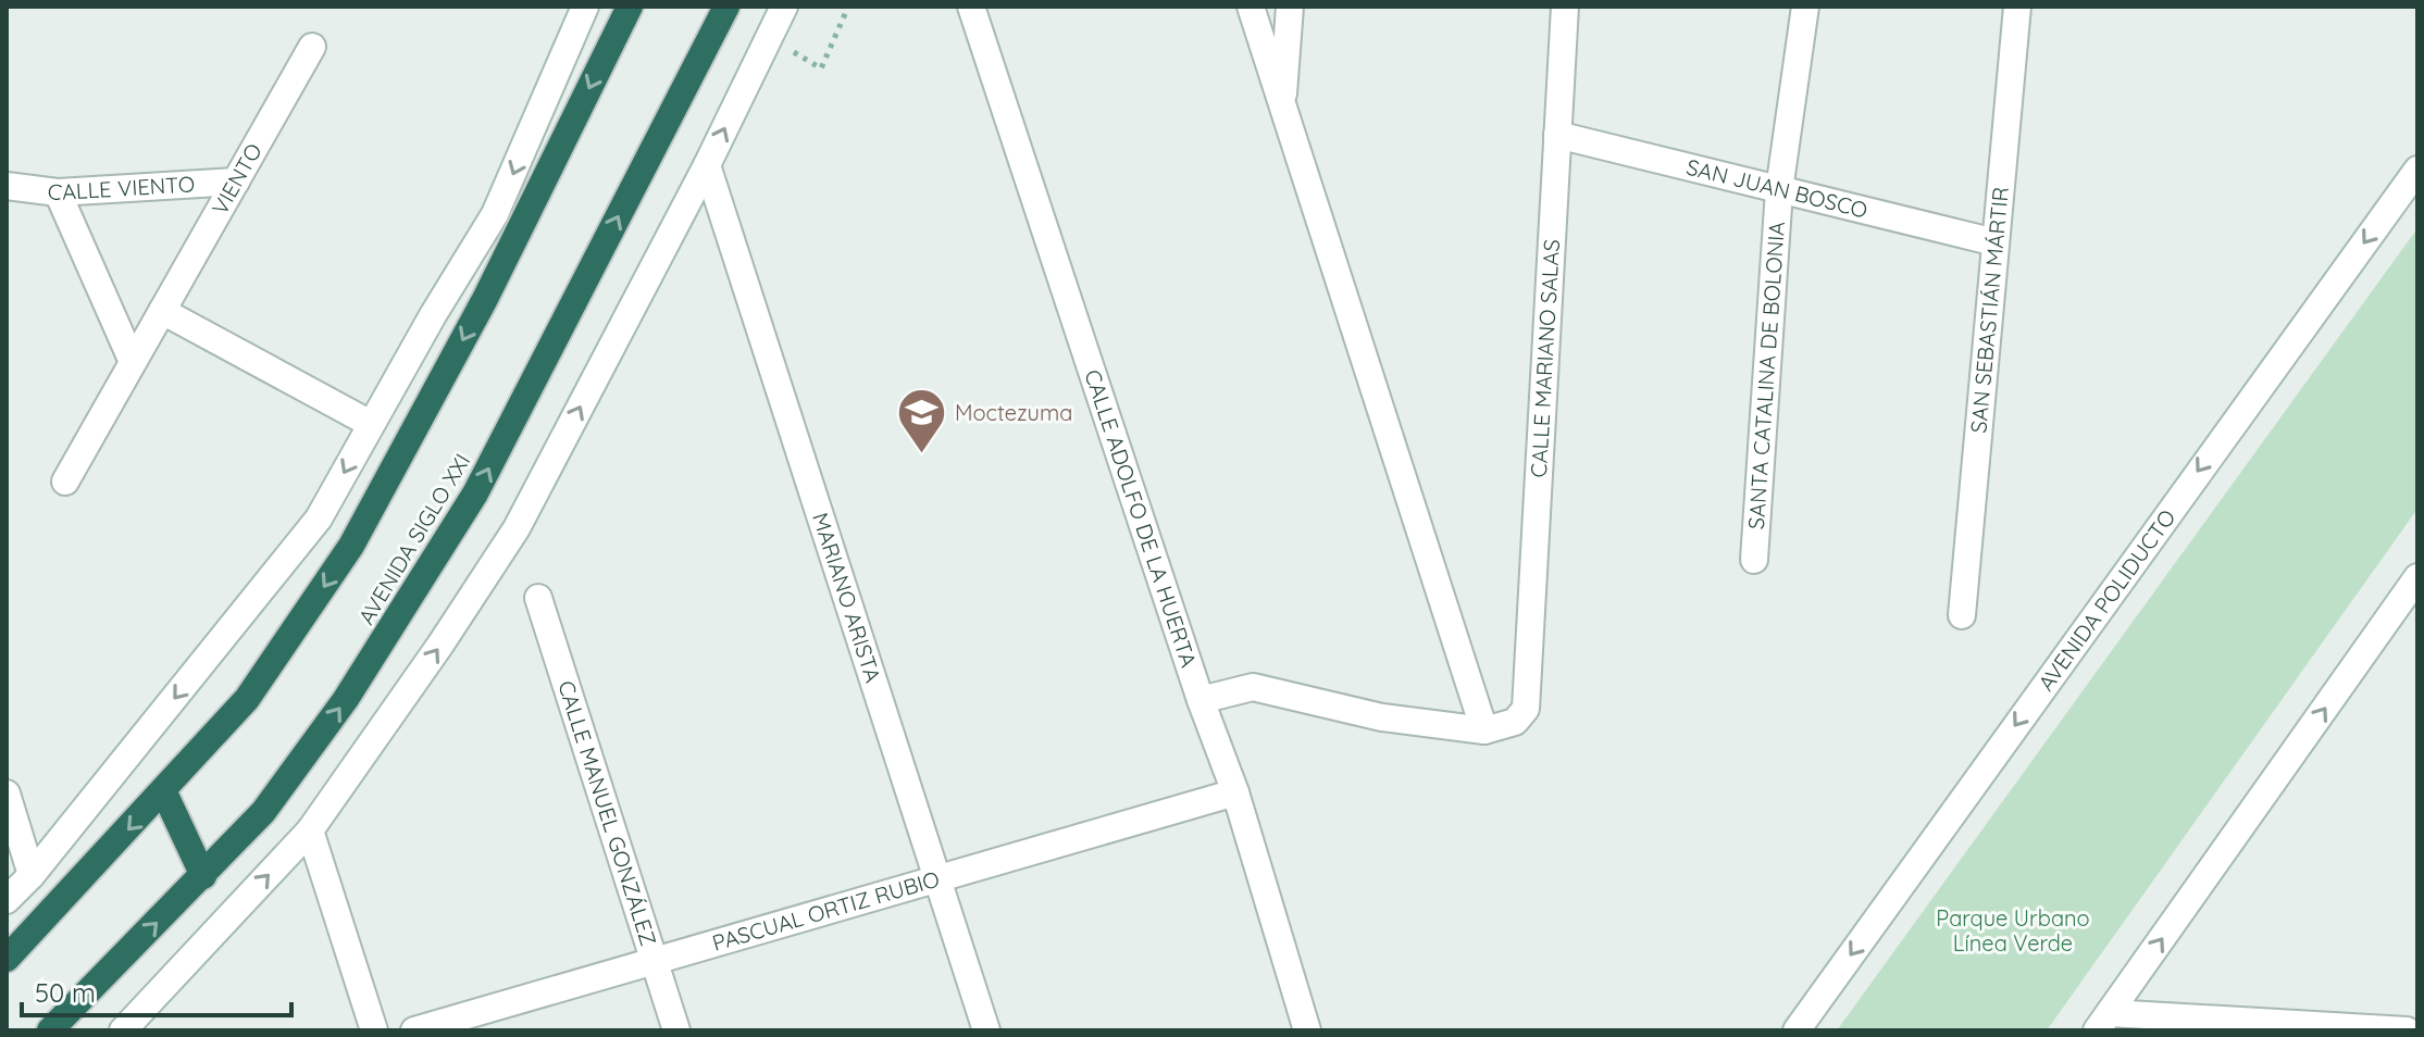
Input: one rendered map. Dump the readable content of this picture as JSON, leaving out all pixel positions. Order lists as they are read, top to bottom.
{
  "streets": {
    "highway": ["AVENIDA SIGLO XXI"],
    "street": [
      "VIENTO",
      "CALLE VIENTO",
      "SAN JUAN BOSCO",
      "SAN SEBASTIÁN MÁRTIR",
      "CALLE MARIANO SALAS",
      "SANTA CATALINA DE BOLONIA",
      "CALLE ADOLFO DE LA HUERTA",
      "MARIANO ARISTA",
      "AVENIDA POLIDUCTO",
      "CALLE MANUEL GONZÁLEZ",
      "PASCUAL ORTIZ RUBIO"
    ]
  },
  "crossings": [
    ["VIENTO", "CALLE VIENTO"],
    ["SAN JUAN BOSCO", "SAN SEBASTIÁN MÁRTIR"],
    ["SAN JUAN BOSCO", "CALLE MARIANO SALAS"],
    ["SAN JUAN BOSCO", "SANTA CATALINA DE BOLONIA"],
    ["CALLE ADOLFO DE LA HUERTA", "PASCUAL ORTIZ RUBIO"],
    ["MARIANO ARISTA", "PASCUAL ORTIZ RUBIO"],
    ["CALLE MANUEL GONZÁLEZ", "PASCUAL ORTIZ RUBIO"]
  ],
  "one_way": ["AVENIDA POLIDUCTO"],
  "parks": ["Parque Urbano Línea Verde"],
  "places": {
    "school or university": ["Moctezuma"]
  },
  "scale_bar": "50 m"
}
